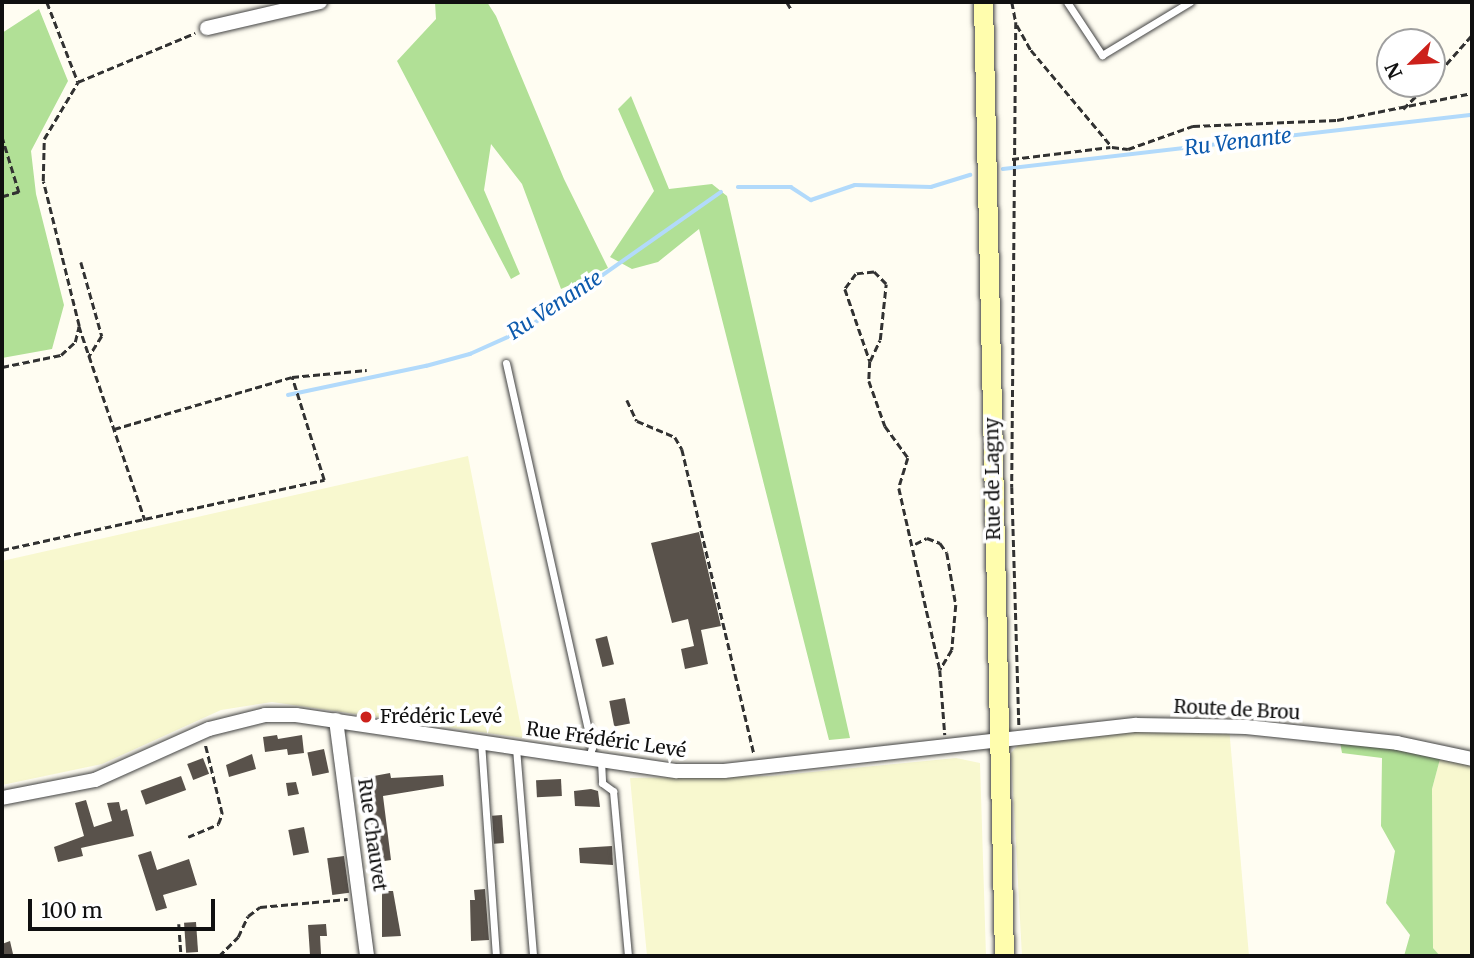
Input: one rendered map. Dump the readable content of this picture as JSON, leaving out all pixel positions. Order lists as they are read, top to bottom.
{
  "streets": {
    "main road": ["Rue de Lagny"],
    "street": ["Route de Brou", "Rue Frédéric Levé", "Rue Chauvet"]
  },
  "crossings": [
    ["Rue de Lagny", "Route de Brou"],
    ["Rue de Lagny", "Rue Frédéric Levé"],
    ["Route de Brou", "Rue Frédéric Levé"],
    ["Rue Frédéric Levé", "Rue Chauvet"]
  ],
  "water": ["Ru Venante"],
  "places": ["Frédéric Levé"],
  "scale_bar": "100 m",
  "north": "bottom left"
}
